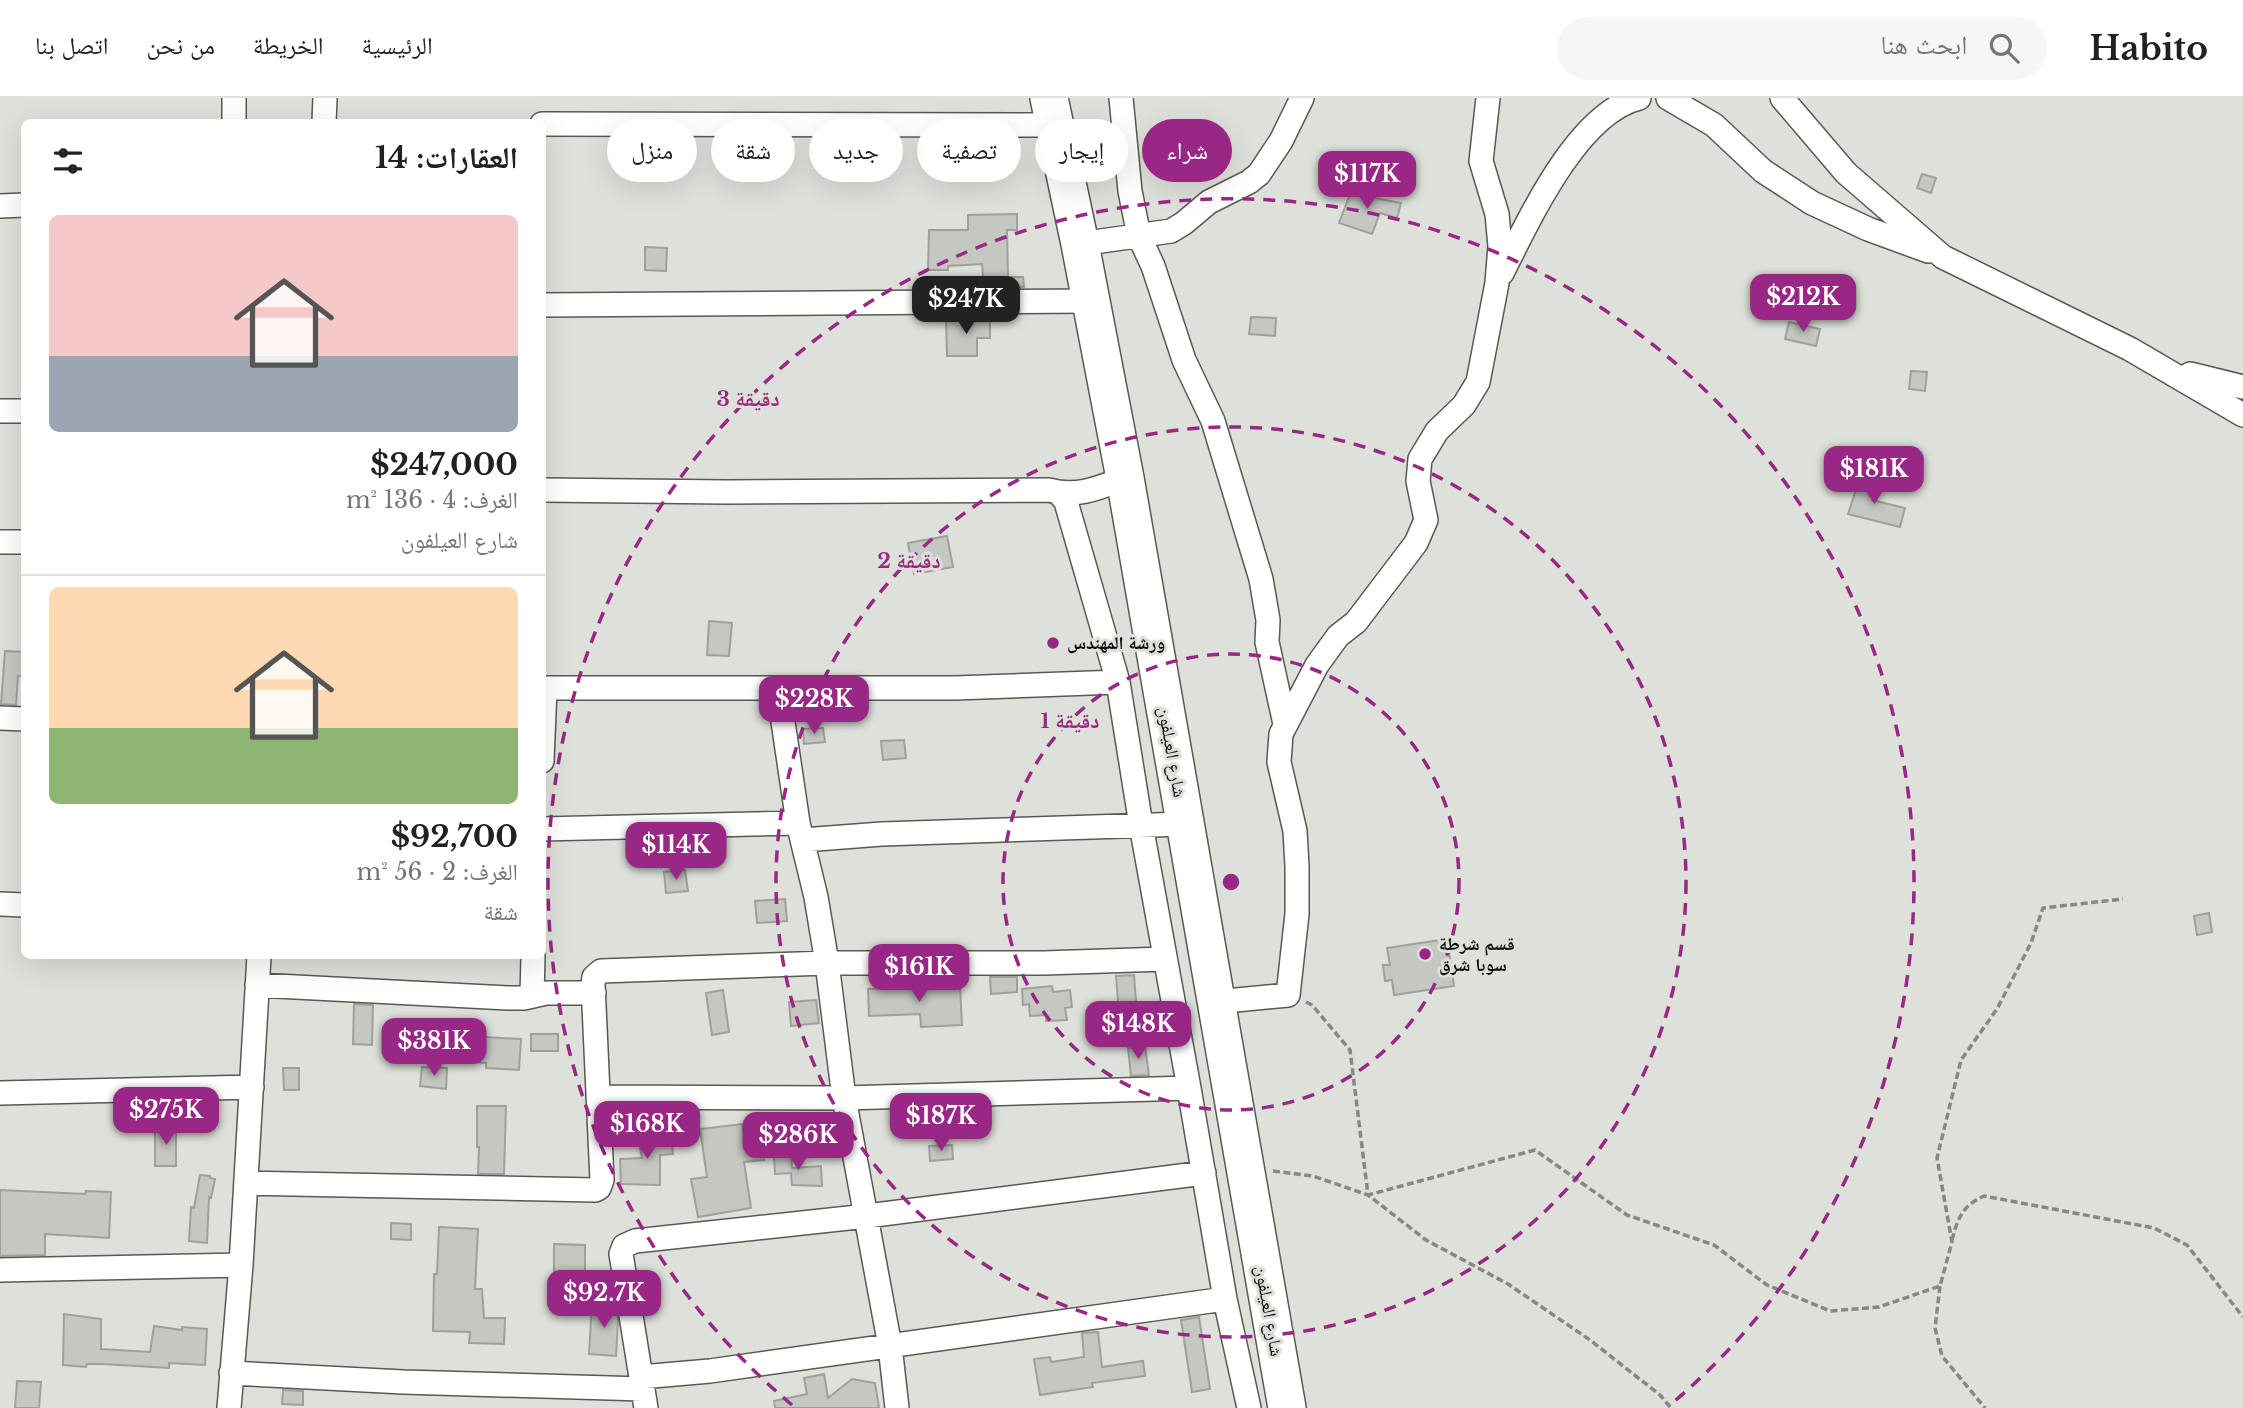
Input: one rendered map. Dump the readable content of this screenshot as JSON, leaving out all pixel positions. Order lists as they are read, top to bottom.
{
  "streets": {
    "highway": ["شارع العيلفون"]
  },
  "places": ["ورشة المهندس", "قسم شرطة سوبا شرق"],
  "page": {
    "header": "Habito",
    "search": "ابحث هنا",
    "nav": [
      "الرئيسية",
      "الخريطة",
      "من نحن",
      "اتصل بنا"
    ],
    "chip": [
      "شراء",
      "إيجار",
      "تصفية",
      "جديد",
      "شقة",
      "منزل"
    ],
    "heading": "العقارات: 14",
    "price": [
      "$117K",
      "$212K",
      "$247K",
      "$181K",
      "$228K",
      "$114K",
      "$161K",
      "$148K",
      "$381K",
      "$275K",
      "$187K",
      "$168K",
      "$286K",
      "$92.7K"
    ],
    "list": [
      {
        "name": "$247,000",
        "note": "الغرف: 4 · 136 m² · شارع العيلفون"
      },
      {
        "name": "$92,700",
        "note": "الغرف: 2 · 56 m² · شقة"
      }
    ]
  },
  "rings": ["3 دقيقة", "2 دقيقة", "1 دقيقة"]
}
